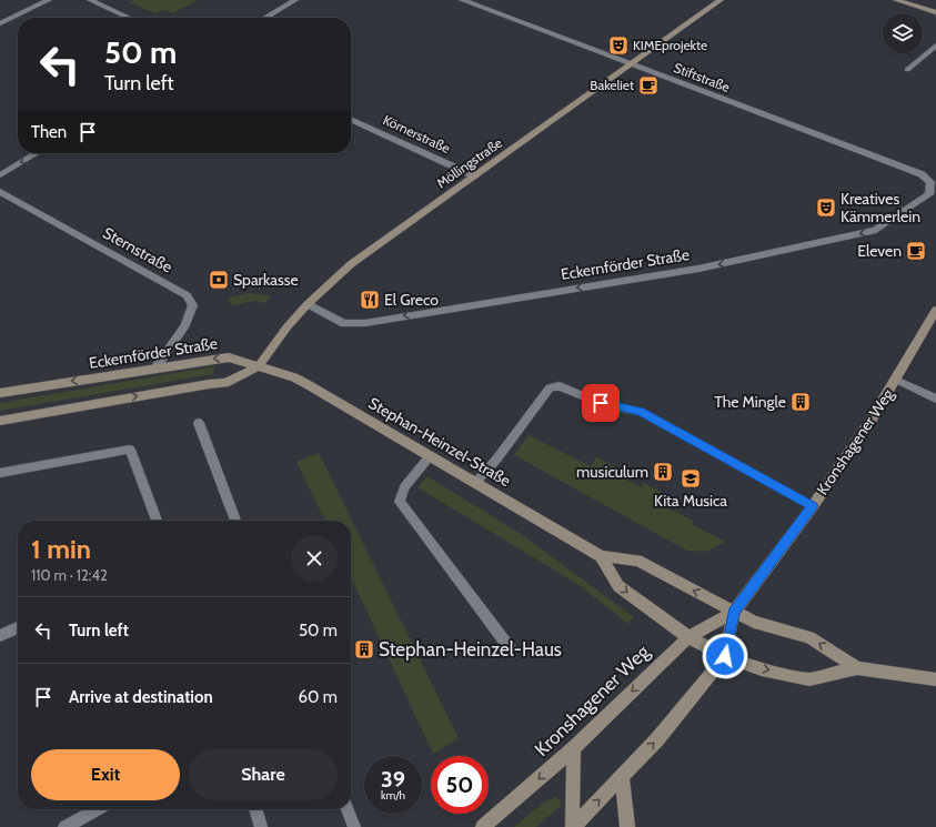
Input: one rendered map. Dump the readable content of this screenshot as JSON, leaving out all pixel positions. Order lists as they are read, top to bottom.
{
  "streets": {
    "main road": [
      "Möllingstraße",
      "Eckernförder Straße",
      "Stephan-Heinzel-Straße",
      "Kronshagener Weg"
    ],
    "street": ["Stiftstraße", "Körnerstraße", "Sternstraße"]
  },
  "crossings": [
    ["Stiftstraße", "Möllingstraße"],
    ["Stiftstraße", "Eckernförder Straße"],
    ["Körnerstraße", "Möllingstraße"],
    ["Möllingstraße", "Eckernförder Straße"],
    ["Möllingstraße", "Stephan-Heinzel-Straße"],
    ["Sternstraße", "Eckernförder Straße"],
    ["Eckernförder Straße", "Stephan-Heinzel-Straße"],
    ["Stephan-Heinzel-Straße", "Kronshagener Weg"]
  ],
  "one_way": ["Eckernförder Straße"],
  "places": {
    "theatre": ["KIMEprojekte", "Kreatives Kämmerlein"],
    "cafe": ["Bakeliet", "Eleven"],
    "bank": ["Sparkasse"],
    "restaurant": ["El Greco"],
    "building": ["The Mingle", "musiculum", "Stephan-Heinzel-Haus"],
    "school or university": ["Kita Musica"]
  },
  "page": {
    "turn": ["50 m", "Turn left"],
    "then": "Then",
    "heading": ["1 min", "110 m · 12:42"],
    "list": [
      {
        "name": "Turn left",
        "value": "50 m"
      },
      {
        "name": "Arrive at destination",
        "value": "60 m"
      }
    ],
    "buttons": ["Exit", "Share"],
    "speed": "39 km/h",
    "limit": "50"
  }
}
